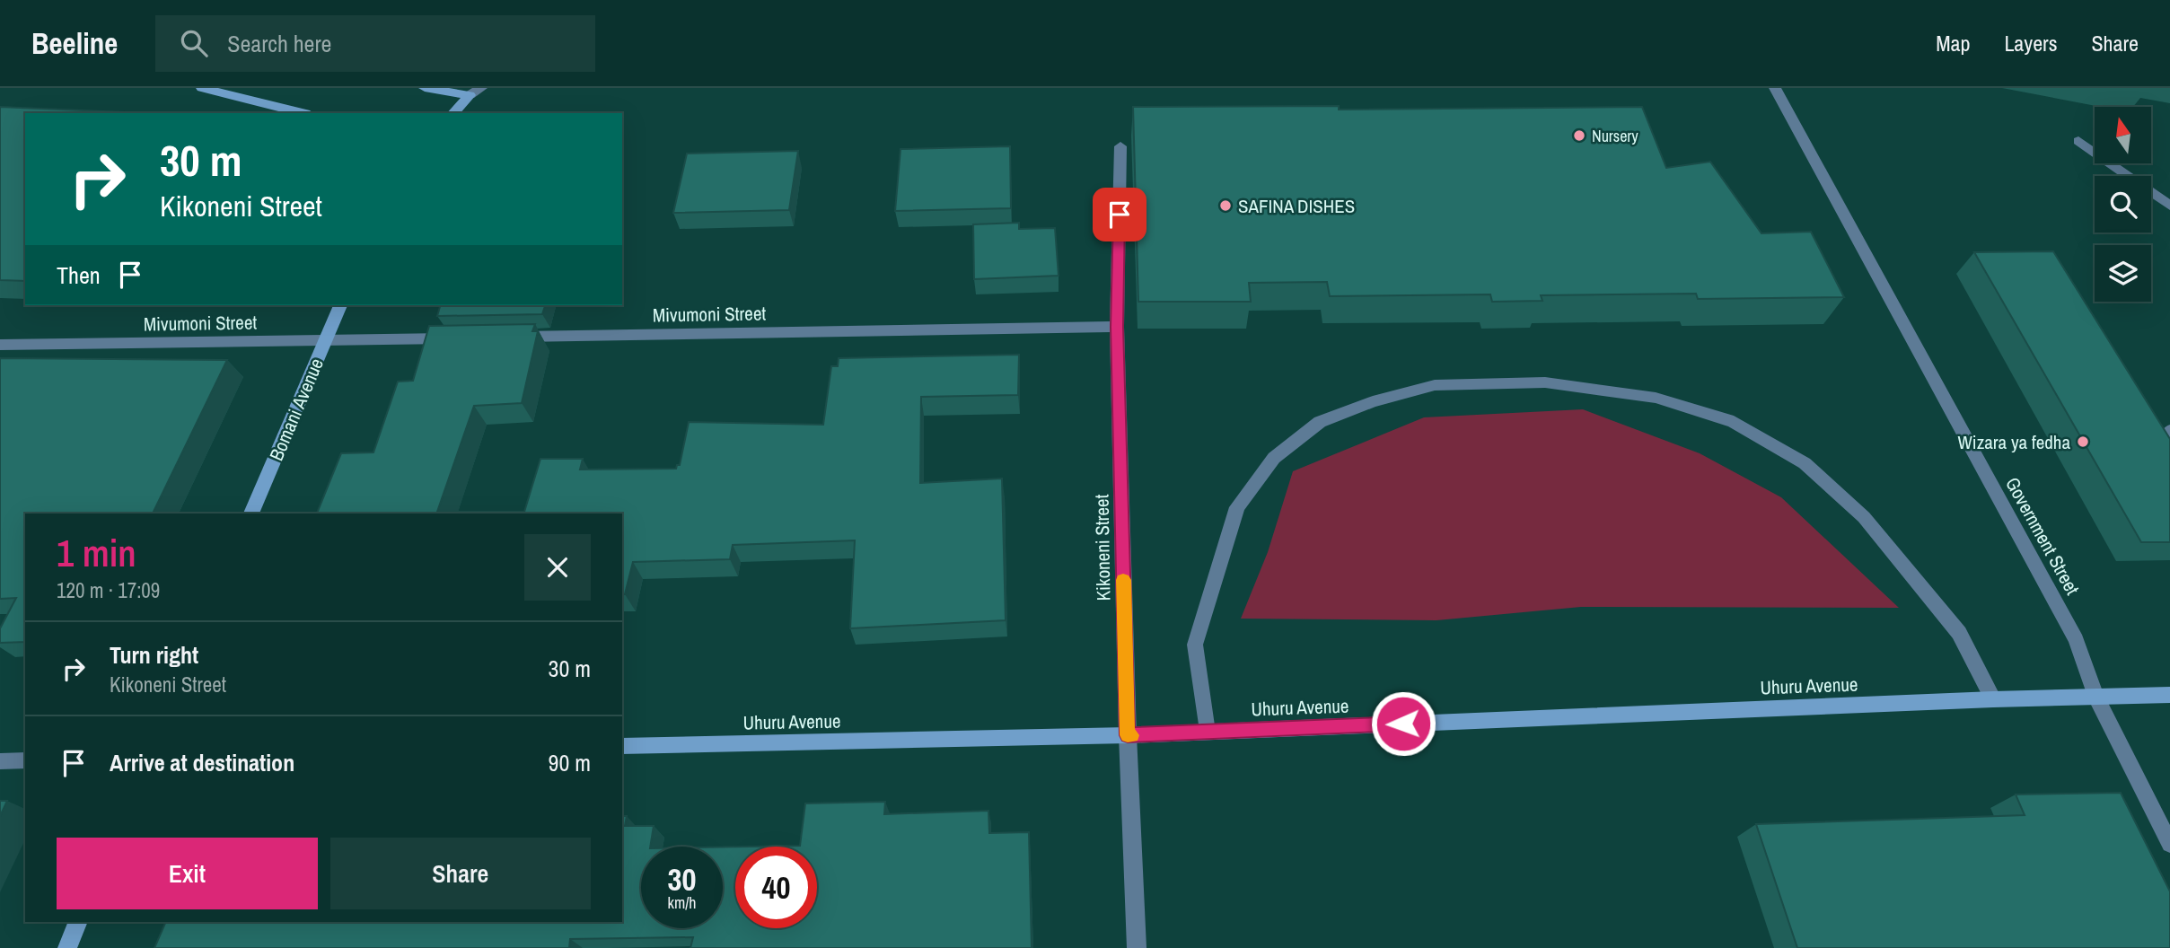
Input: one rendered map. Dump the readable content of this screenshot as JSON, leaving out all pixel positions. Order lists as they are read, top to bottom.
{
  "streets": {
    "street": [
      "Mivumoni Street",
      "Bomani Avenue",
      "Government Street",
      "Kikoneni Street",
      "Uhuru Avenue"
    ]
  },
  "crossings": [
    ["Mivumoni Street", "Bomani Avenue"],
    ["Mivumoni Street", "Kikoneni Street"],
    ["Government Street", "Uhuru Avenue"],
    ["Kikoneni Street", "Uhuru Avenue"]
  ],
  "places": ["Nursery", "SAFINA DISHES", "Wizara ya fedha"],
  "north": "top",
  "page": {
    "header": "Beeline",
    "search": "Search here",
    "nav": ["Map", "Layers", "Share"],
    "turn": ["30 m", "Kikoneni Street"],
    "then": "Then",
    "heading": ["1 min", "120 m · 17:09"],
    "list": [
      {
        "name": "Turn right",
        "note": "Kikoneni Street",
        "value": "30 m"
      },
      {
        "name": "Arrive at destination",
        "value": "90 m"
      }
    ],
    "buttons": ["Exit", "Share"],
    "speed": "30 km/h",
    "limit": "40"
  }
}
